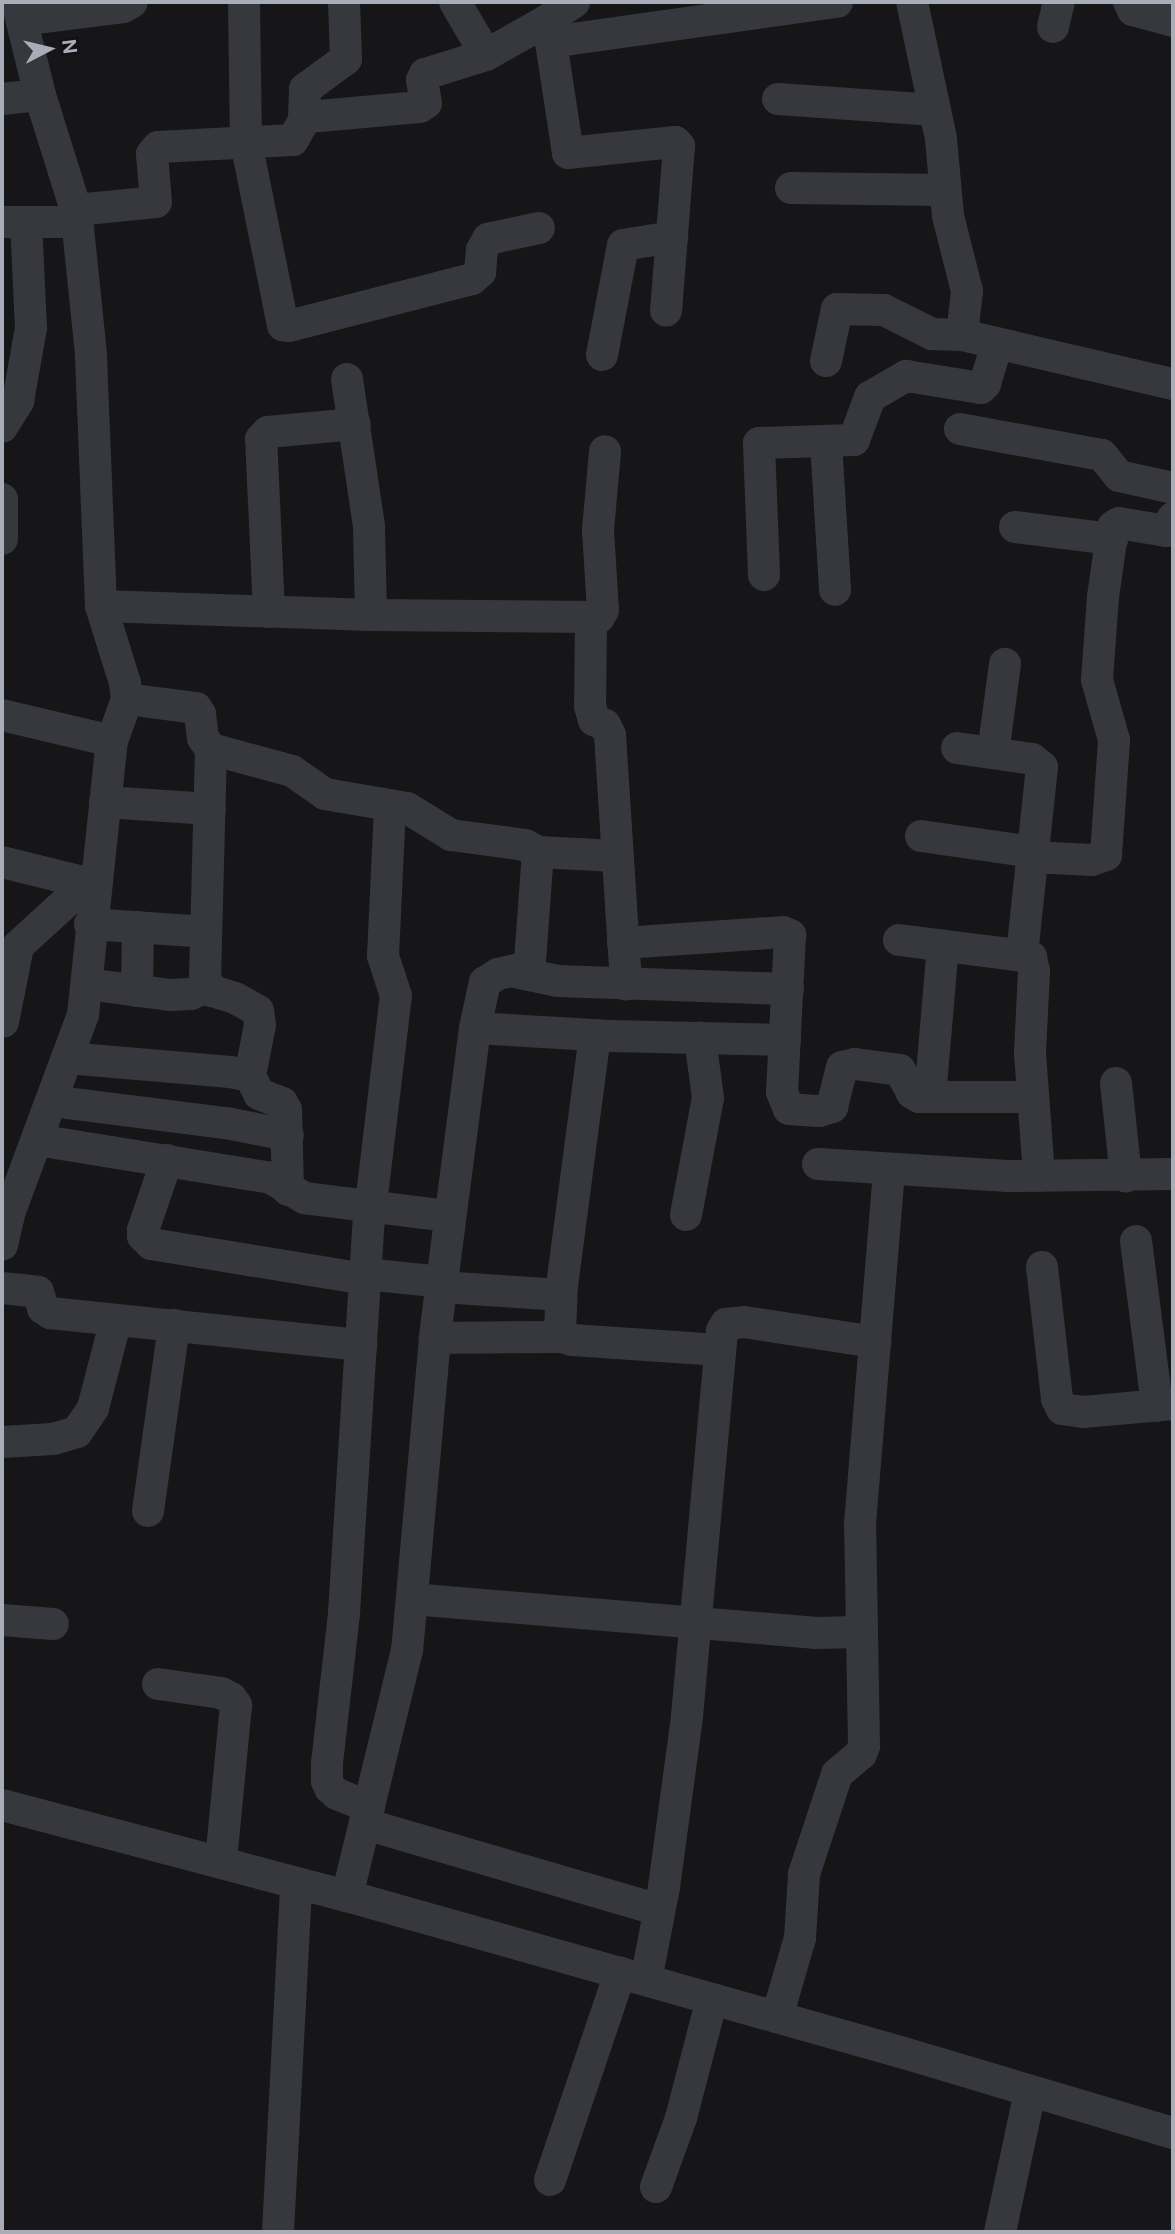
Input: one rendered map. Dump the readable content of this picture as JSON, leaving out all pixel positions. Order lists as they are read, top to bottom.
{
  "north": "right"
}
